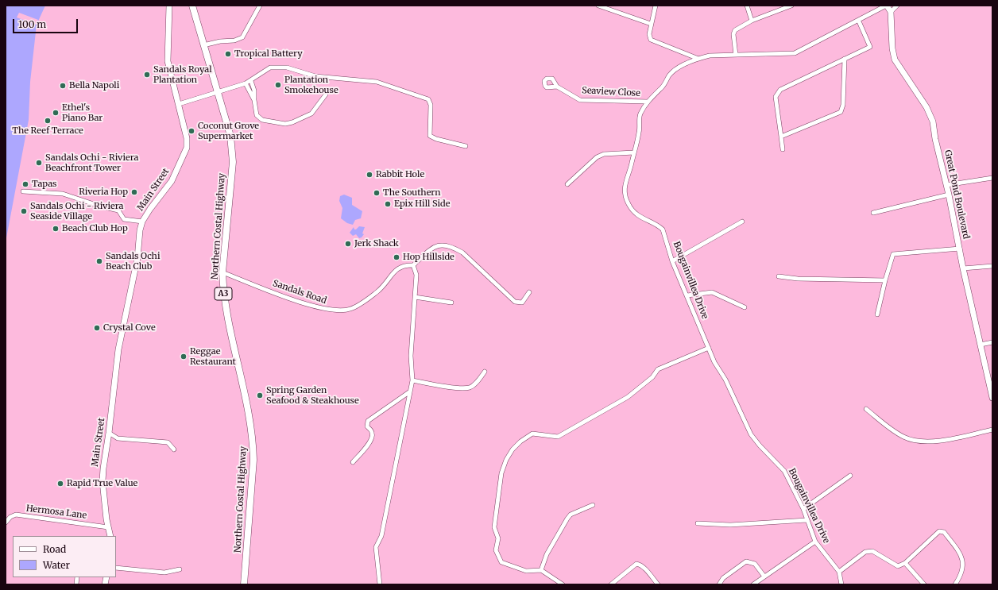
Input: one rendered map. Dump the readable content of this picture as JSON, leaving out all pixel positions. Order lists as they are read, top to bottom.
{
  "streets": {
    "main road": ["Northern Costal Highway", "A3"],
    "street": [
      "Seaview Close",
      "Main Street",
      "Great Pond Boulevard",
      "Bougainvillea Drive",
      "Sandals Road",
      "Hermosa Lane"
    ]
  },
  "crossings": [
    ["Seaview Close", "Bougainvillea Drive"],
    ["Main Street", "Hermosa Lane"],
    ["Great Pond Boulevard", "Bougainvillea Drive"],
    ["Northern Costal Highway", "Sandals Road"]
  ],
  "places": [
    "Tropical Battery",
    "Sandals Royal Plantation",
    "Plantation Smokehouse",
    "Bella Napoli",
    "Ethel's Piano Bar",
    "The Reef Terrace",
    "Coconut Grove Supermarket",
    "Sandals Ochi - Riviera Beachfront Tower",
    "Rabbit Hole",
    "Tapas",
    "Riveria Hop",
    "The Southern",
    "Epix Hill Side",
    "Sandals Ochi - Riviera Seaside Village",
    "Beach Club Hop",
    "Jerk Shack",
    "Hop Hillside",
    "Sandals Ochi Beach Club",
    "Crystal Cove",
    "Reggae Restaurant",
    "Spring Garden Seafood & Steakhouse",
    "Rapid True Value"
  ],
  "legend": ["Road", "Water"],
  "scale_bar": "100 m"
}
